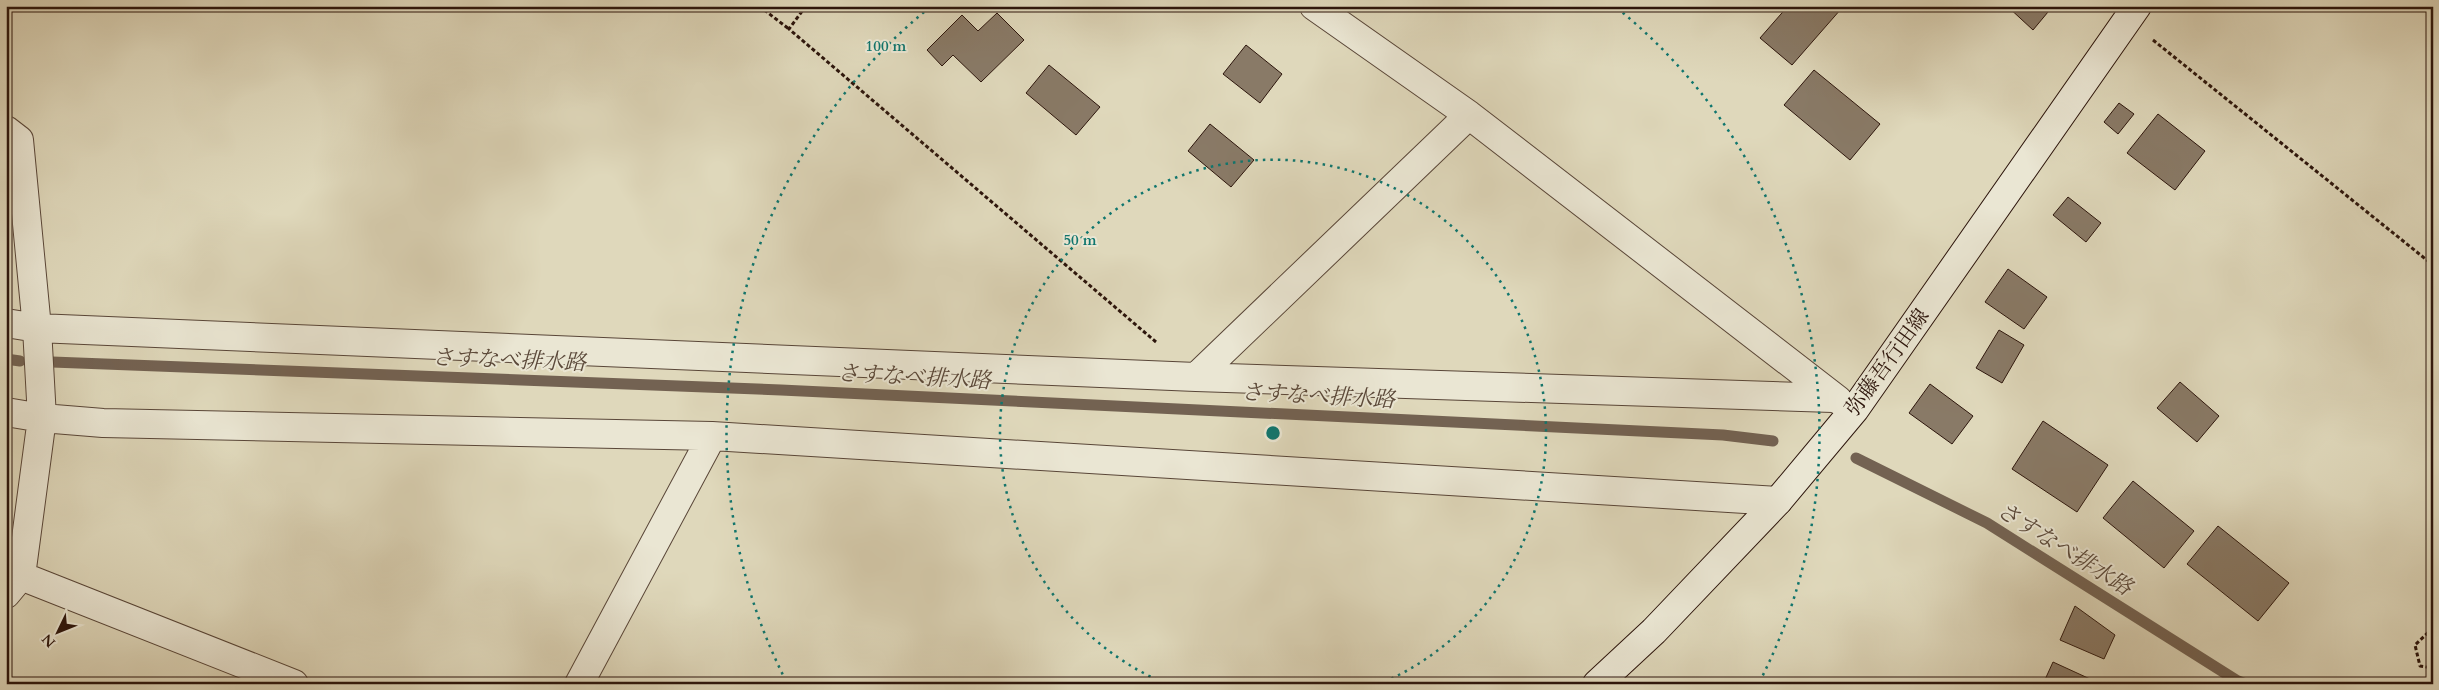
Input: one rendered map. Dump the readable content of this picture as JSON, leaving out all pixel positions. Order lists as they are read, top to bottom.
{
  "streets": {
    "street": ["弥藤吾行田線"]
  },
  "water": ["さすなべ排水路"],
  "north": "bottom left",
  "rings": ["100 m", "50 m"]
}
